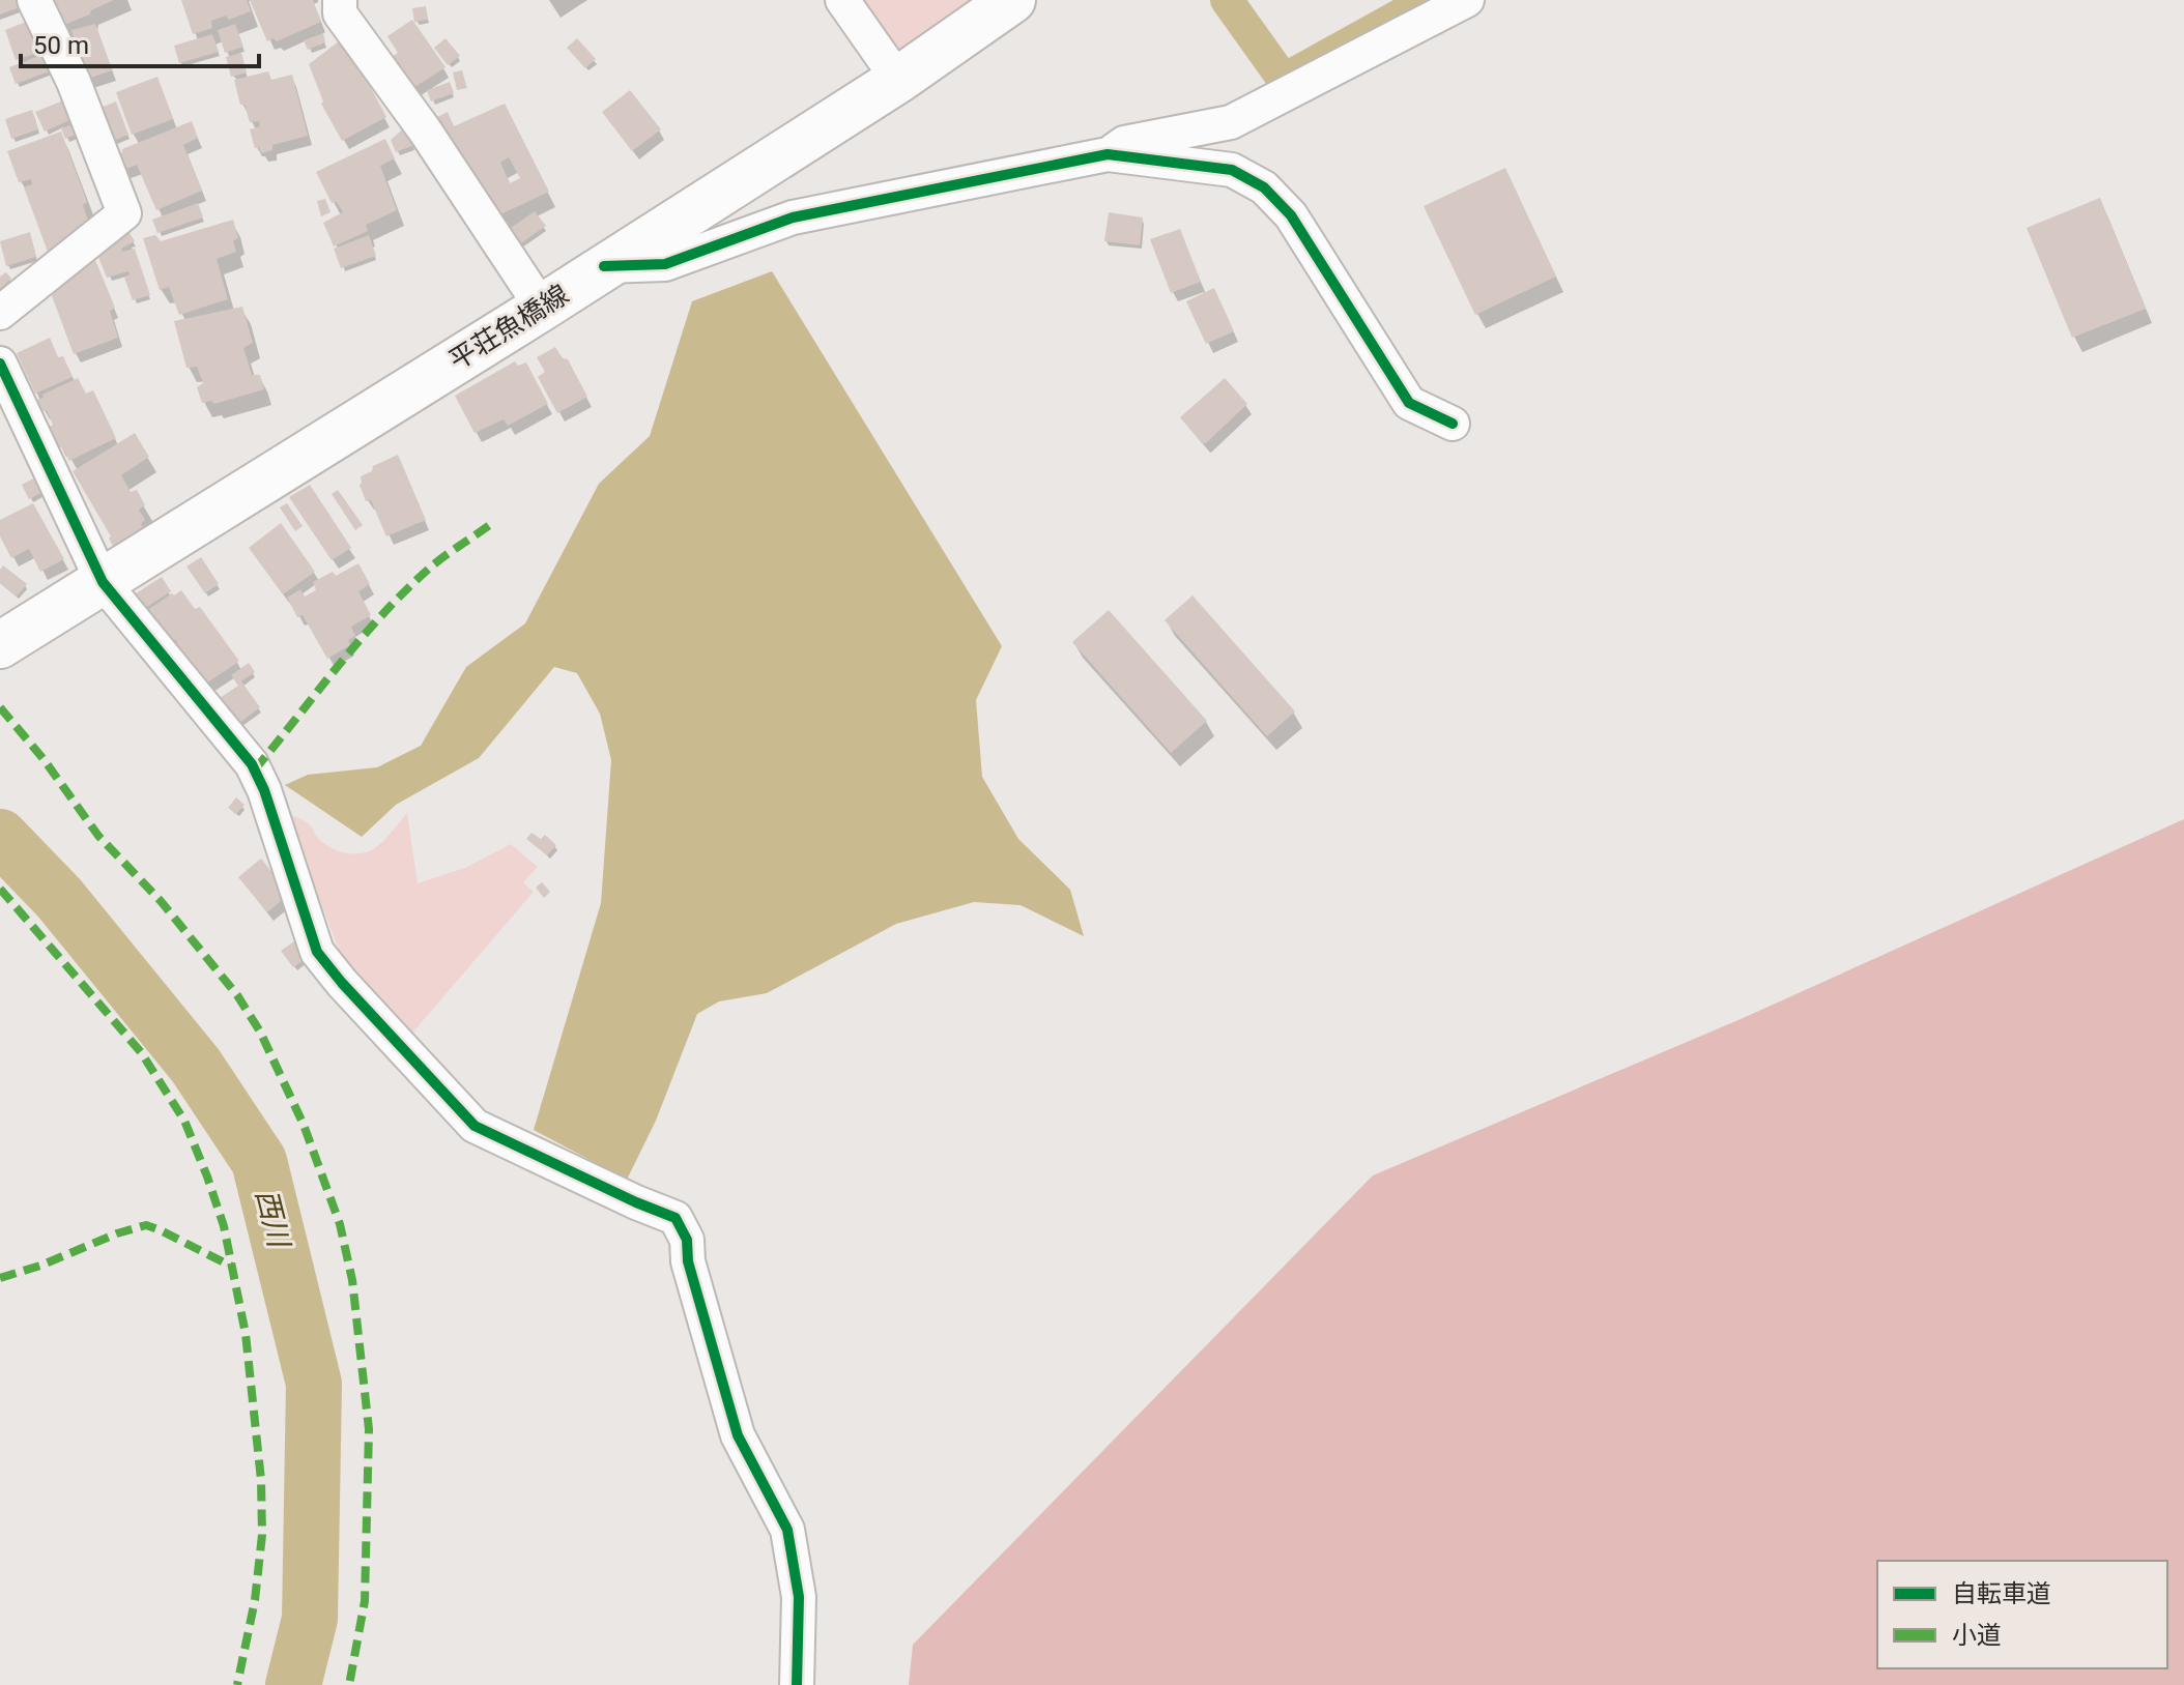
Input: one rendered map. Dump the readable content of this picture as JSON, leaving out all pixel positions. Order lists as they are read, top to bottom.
{
  "streets": {
    "main road": ["平荘魚橋線"]
  },
  "water": ["西川"],
  "legend": ["自転車道", "小道"],
  "scale_bar": "50 m"
}
